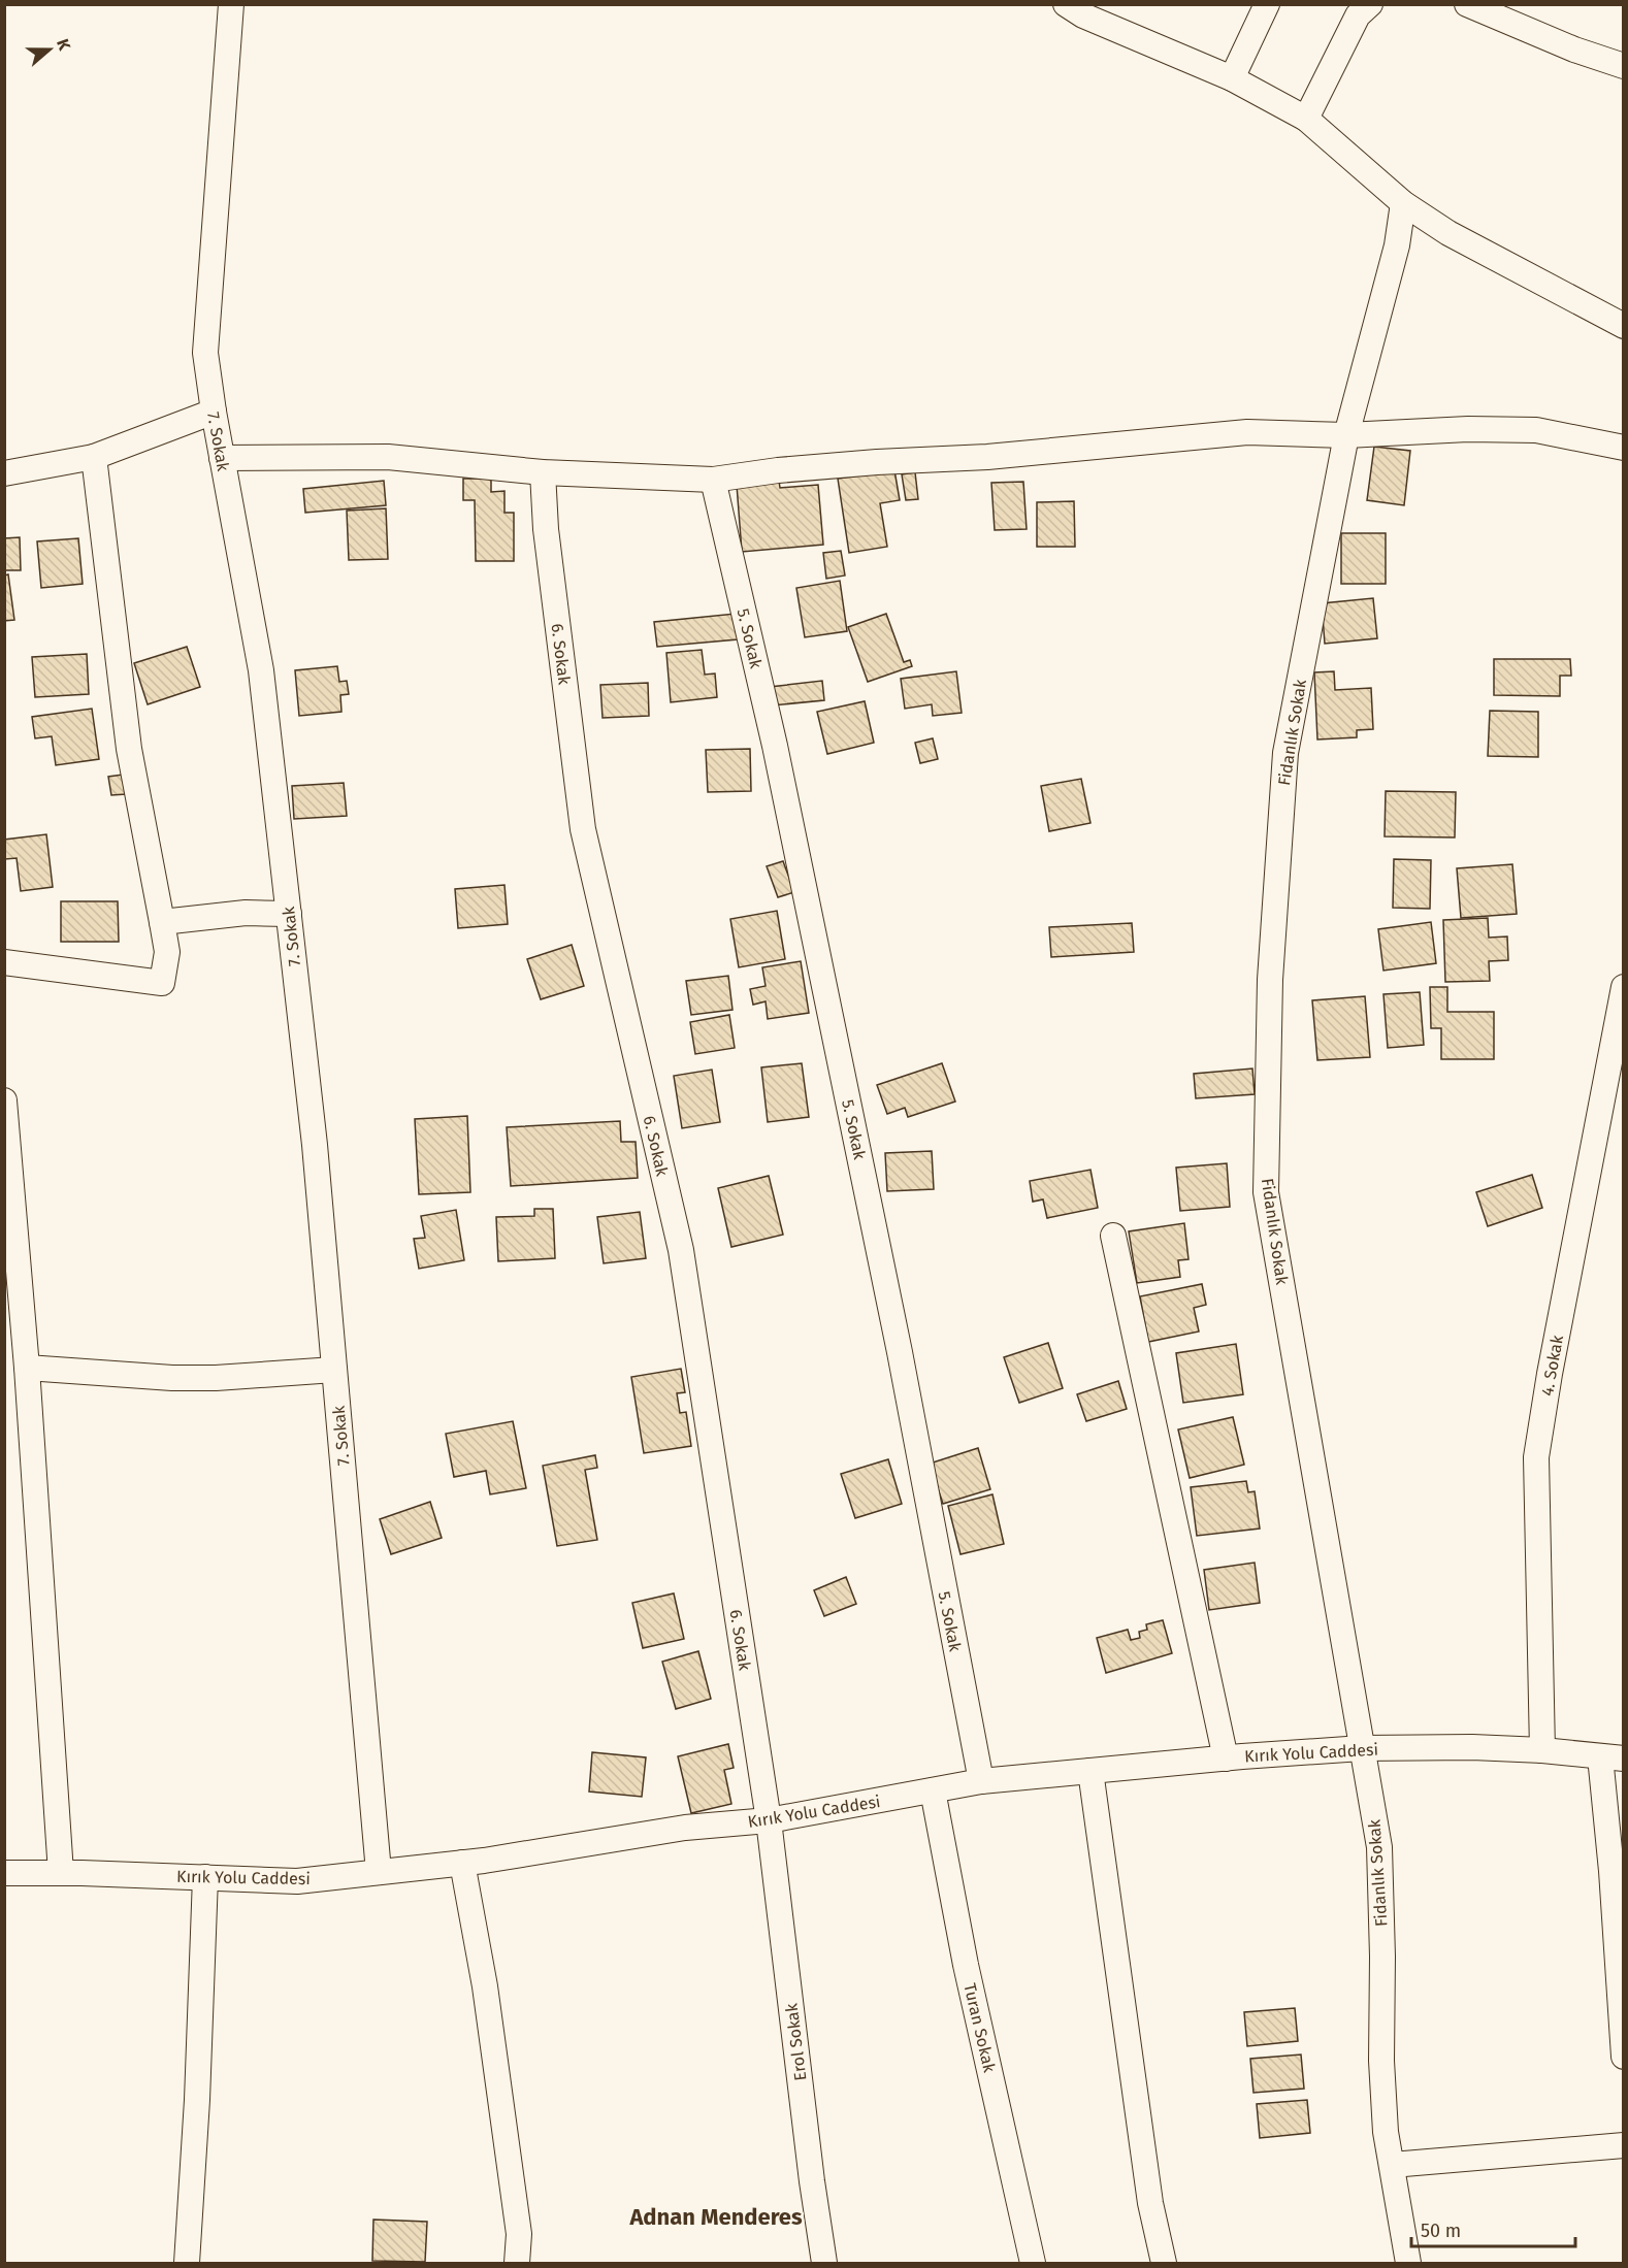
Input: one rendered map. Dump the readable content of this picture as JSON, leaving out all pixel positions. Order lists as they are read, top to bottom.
{
  "streets": {
    "street": [
      "7. Sokak",
      "5. Sokak",
      "6. Sokak",
      "Fidanlık Sokak",
      "4. Sokak",
      "Kırık Yolu Caddesi",
      "Turan Sokak",
      "Erol Sokak"
    ]
  },
  "crossings": [
    ["7. Sokak", "Kırık Yolu Caddesi"],
    ["5. Sokak", "Kırık Yolu Caddesi"],
    ["6. Sokak", "Kırık Yolu Caddesi"],
    ["6. Sokak", "Erol Sokak"],
    ["Fidanlık Sokak", "Kırık Yolu Caddesi"],
    ["4. Sokak", "Kırık Yolu Caddesi"],
    ["Kırık Yolu Caddesi", "Turan Sokak"],
    ["Kırık Yolu Caddesi", "Erol Sokak"]
  ],
  "districts": ["Adnan Menderes"],
  "scale_bar": "50 m",
  "north": "right"
}
